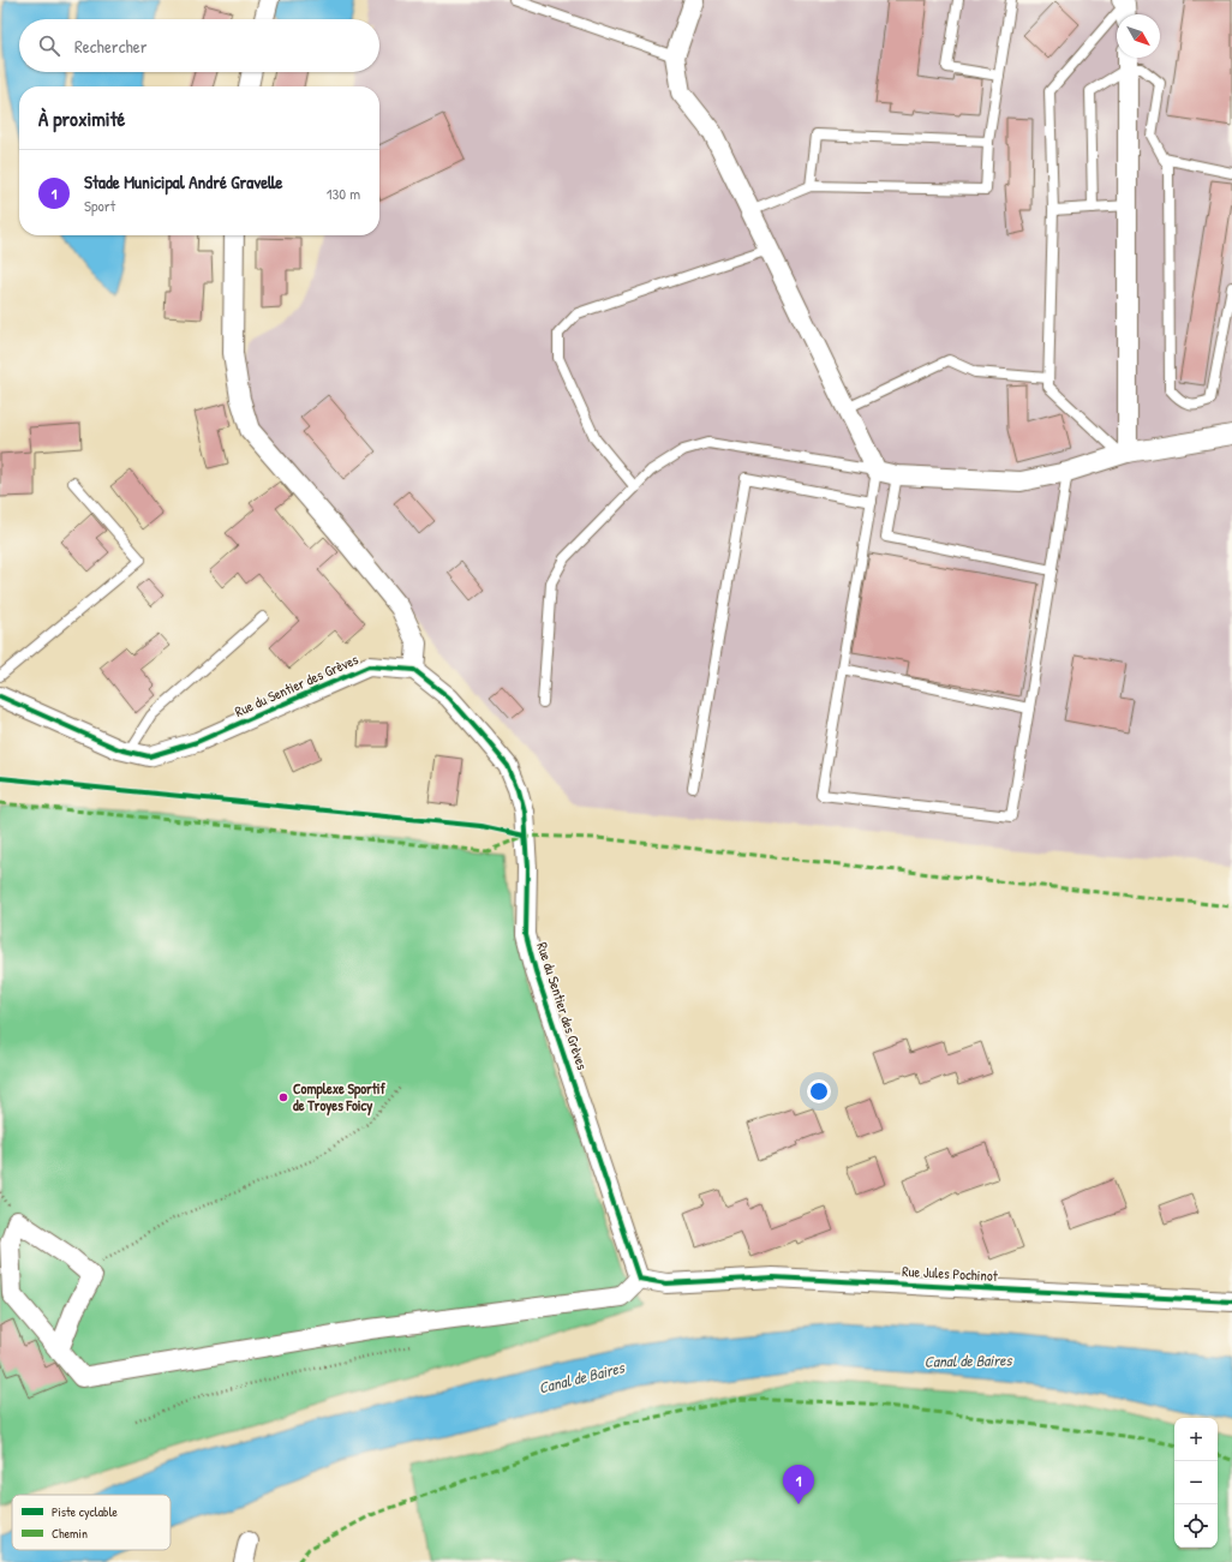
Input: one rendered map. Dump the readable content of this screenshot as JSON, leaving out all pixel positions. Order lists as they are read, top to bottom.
{
  "streets": {
    "street": ["Rue du Sentier des Grèves", "Rue Jules Pochinot"]
  },
  "crossings": [
    ["Rue du Sentier des Grèves", "Rue Jules Pochinot"]
  ],
  "water": ["Canal de Baires"],
  "places": ["Complexe Sportif de Troyes Foicy"],
  "legend": ["Piste cyclable", "Chemin"],
  "north": "bottom right",
  "page": {
    "search": "Rechercher",
    "heading": "À proximité",
    "list": [
      {
        "mark": "1",
        "name": "Stade Municipal André Gravelle",
        "note": "Sport",
        "value": "130 m"
      }
    ],
    "map_buttons": ["+", "−"],
    "pins": "1"
  }
}
